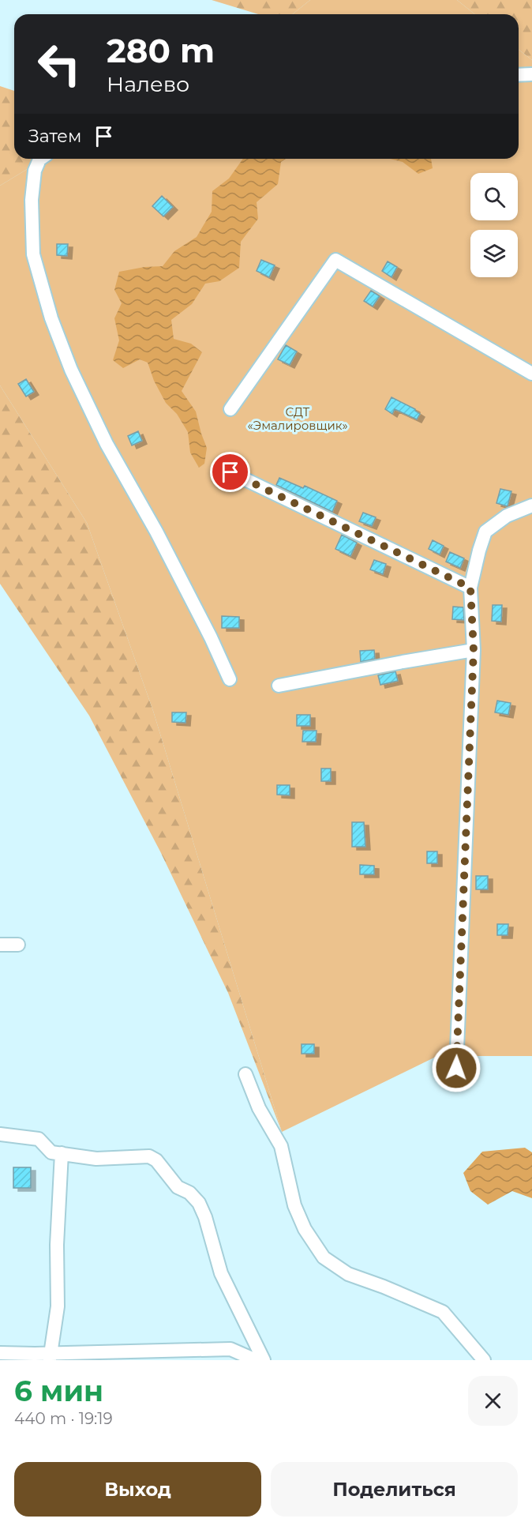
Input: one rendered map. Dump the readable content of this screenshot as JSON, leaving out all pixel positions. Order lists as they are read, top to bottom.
{
  "parks": ["СДТ «Эмалировщик»"],
  "page": {
    "turn": ["280 m", "Налево"],
    "then": "Затем",
    "heading": ["6 мин", "440 m · 19:19"],
    "buttons": ["Выход", "Поделиться"]
  }
}
